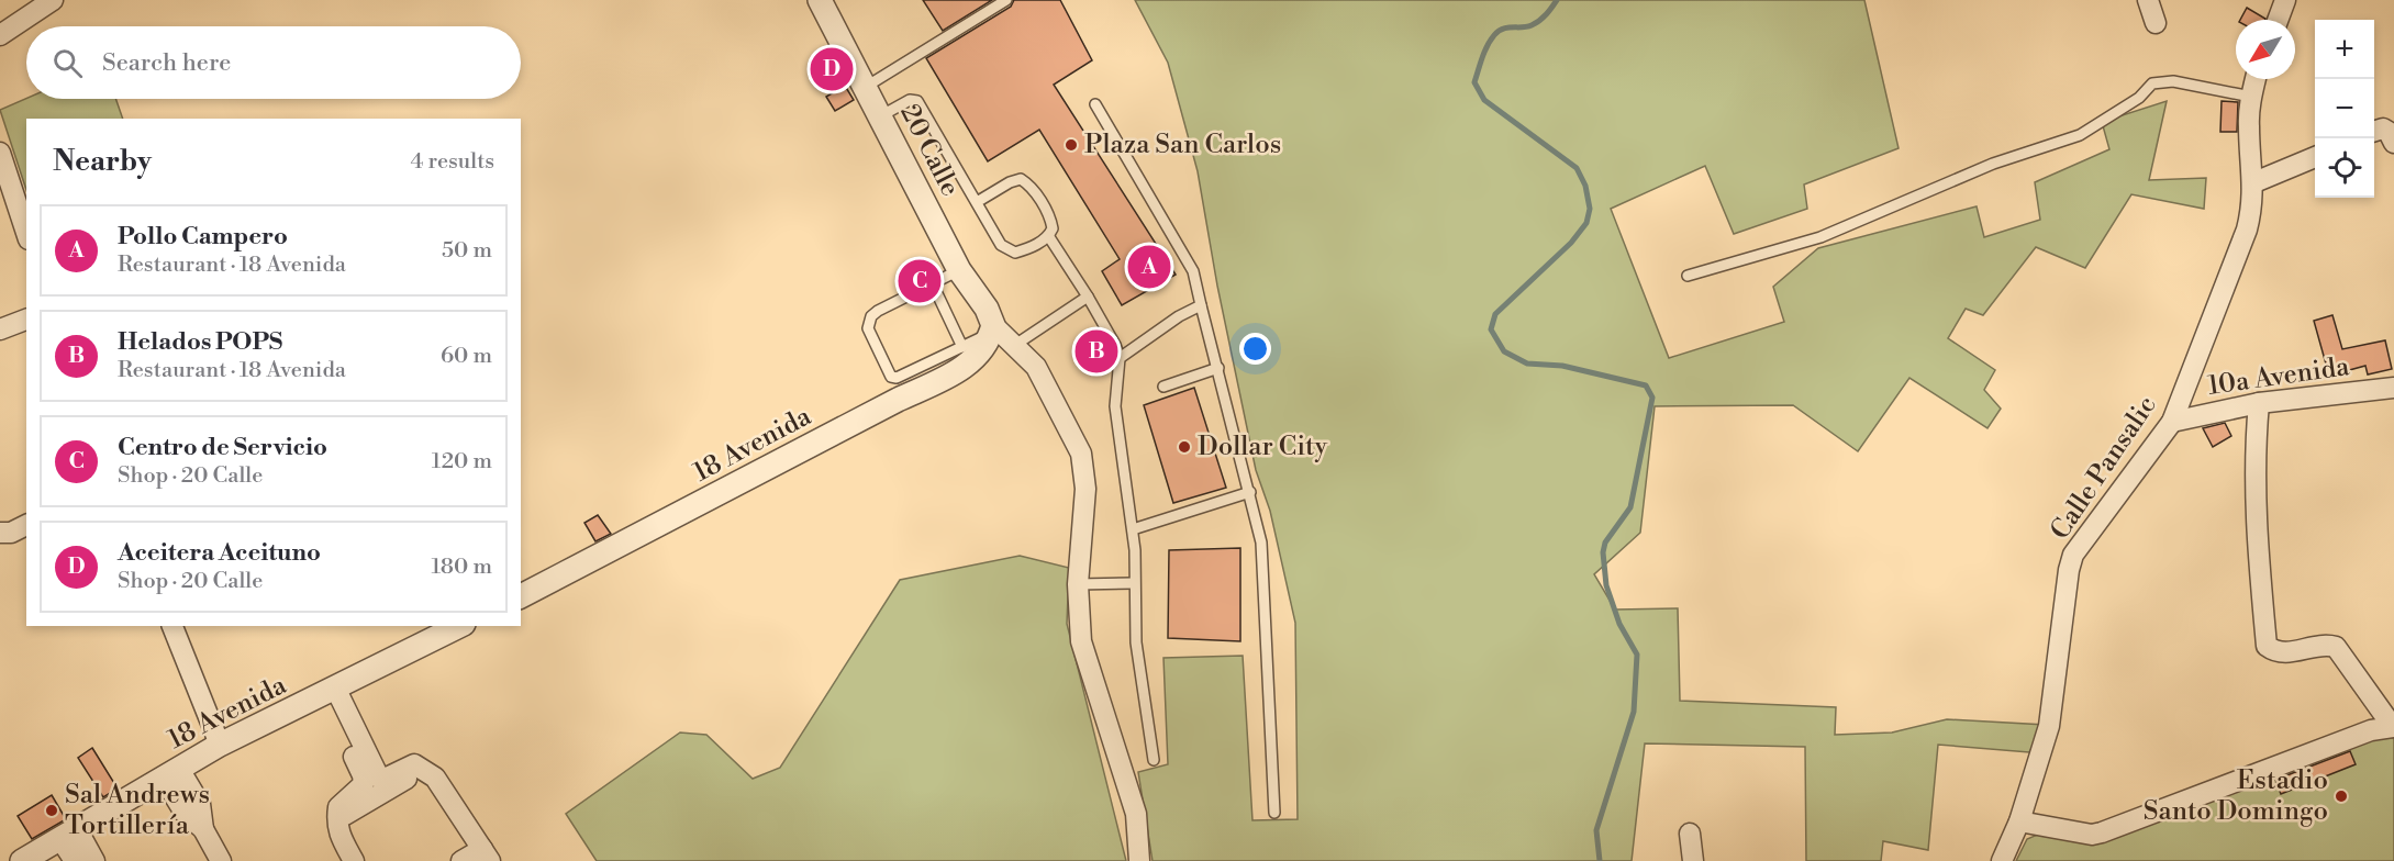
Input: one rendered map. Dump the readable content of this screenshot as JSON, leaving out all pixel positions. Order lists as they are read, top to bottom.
{
  "streets": {
    "street": [
      "20 Calle",
      "10a Avenida",
      "18 Avenida",
      "Calle Pansalic"
    ]
  },
  "crossings": [
    ["20 Calle", "18 Avenida"],
    ["10a Avenida", "Calle Pansalic"]
  ],
  "places": [
    "Plaza San Carlos",
    "Dollar City",
    "Estadio Santo Domingo",
    "Sal Andrews Tortillería"
  ],
  "north": "bottom left",
  "page": {
    "map_buttons": ["+", "−"],
    "search": "Search here",
    "pins": [
      "D",
      "A",
      "C",
      "B"
    ],
    "heading": ["Nearby", "4 results"],
    "list": [
      {
        "mark": "A",
        "name": "Pollo Campero",
        "note": "Restaurant · 18 Avenida",
        "value": "50 m"
      },
      {
        "mark": "B",
        "name": "Helados POPS",
        "note": "Restaurant · 18 Avenida",
        "value": "60 m"
      },
      {
        "mark": "C",
        "name": "Centro de Servicio",
        "note": "Shop · 20 Calle",
        "value": "120 m"
      },
      {
        "mark": "D",
        "name": "Aceitera Aceituno",
        "note": "Shop · 20 Calle",
        "value": "180 m"
      }
    ]
  }
}
